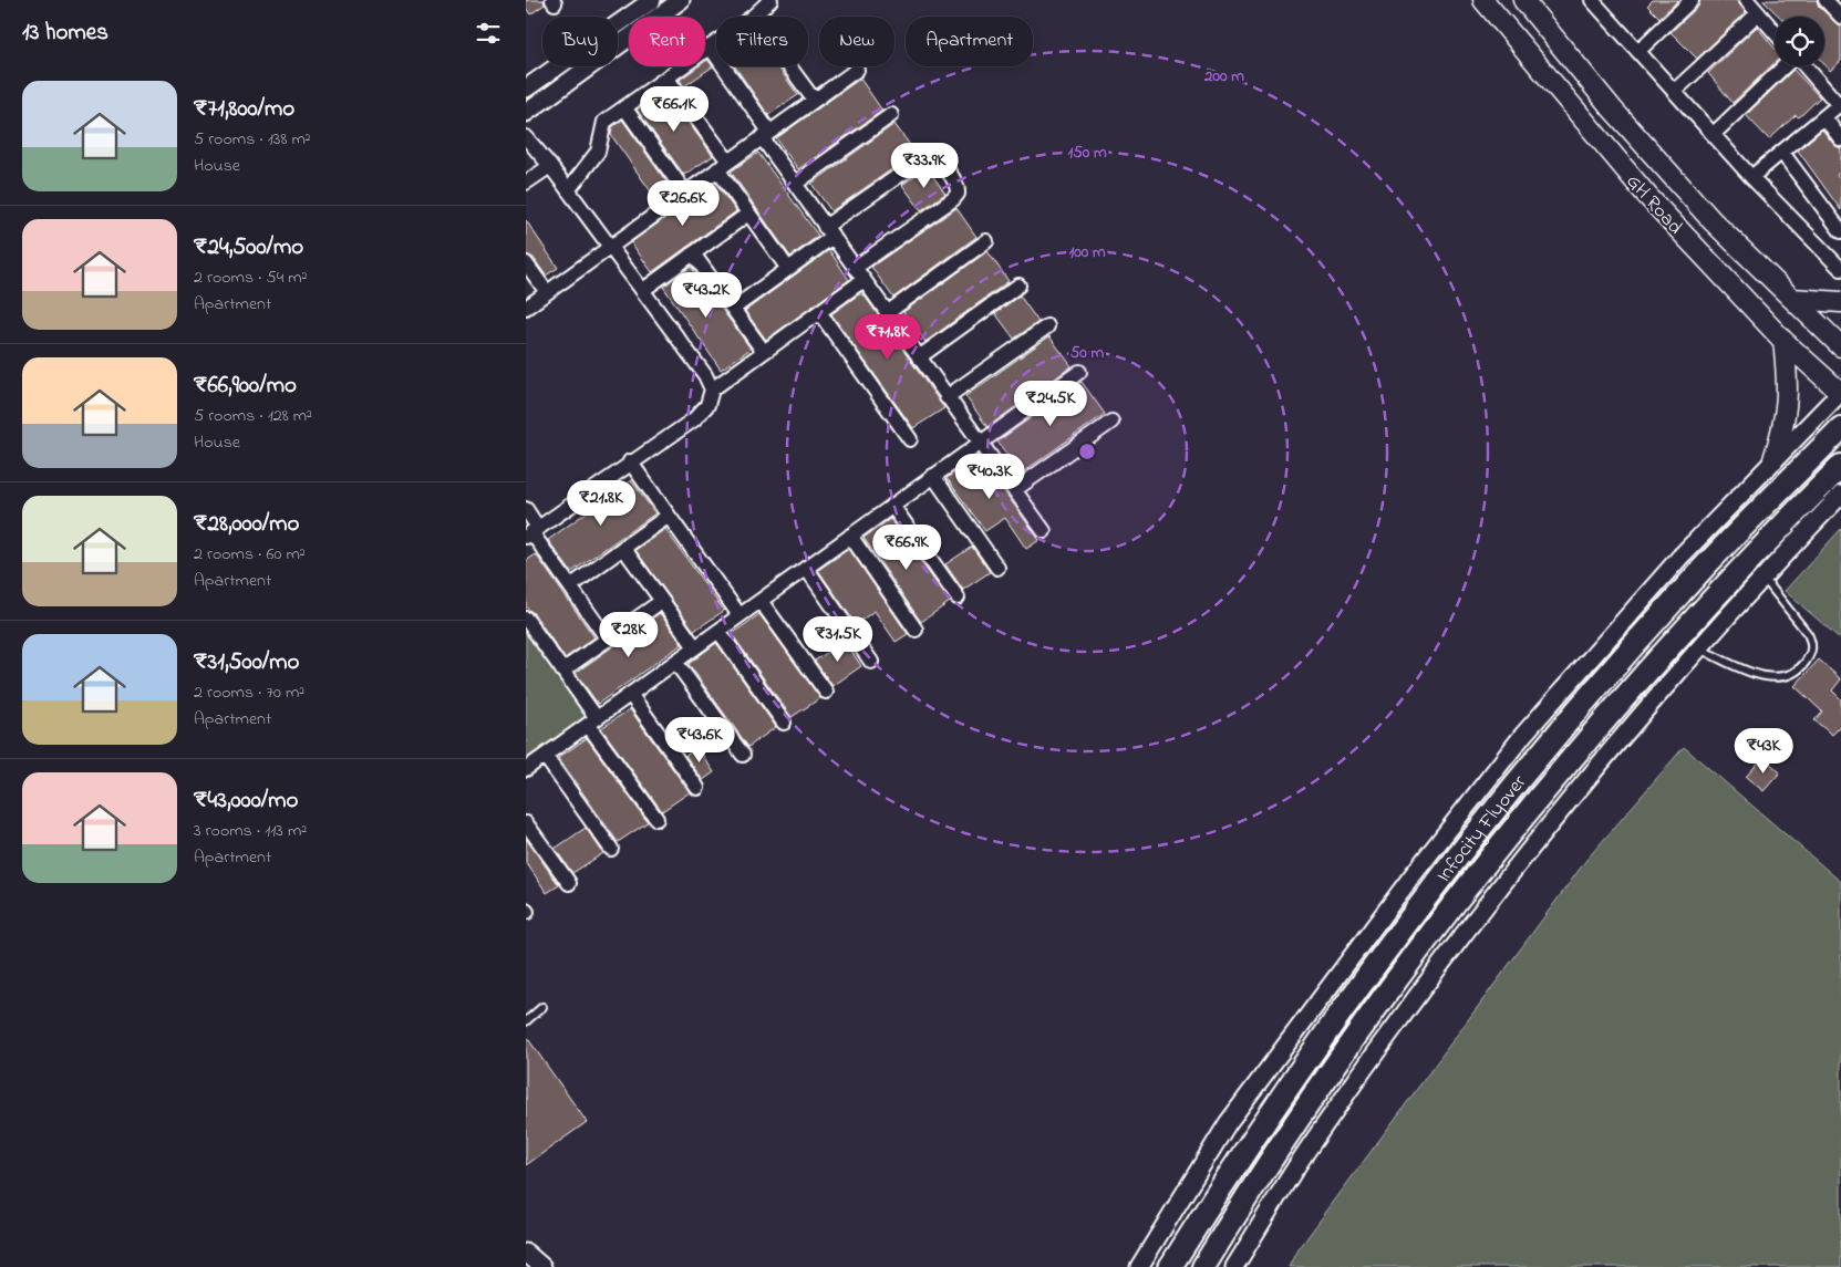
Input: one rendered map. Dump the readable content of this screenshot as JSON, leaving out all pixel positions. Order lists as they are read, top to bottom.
{
  "streets": {
    "highway": ["Infocity Flyover"],
    "main road": ["GH Road"]
  },
  "page": {
    "heading": "13 homes",
    "chip": [
      "Buy",
      "Rent",
      "Filters",
      "New",
      "Apartment"
    ],
    "list": [
      {
        "name": "₹71,800/mo",
        "note": "5 rooms · 138 m² · House"
      },
      {
        "name": "₹24,500/mo",
        "note": "2 rooms · 54 m² · Apartment"
      },
      {
        "name": "₹66,900/mo",
        "note": "5 rooms · 128 m² · House"
      },
      {
        "name": "₹28,000/mo",
        "note": "2 rooms · 60 m² · Apartment"
      },
      {
        "name": "₹31,500/mo",
        "note": "2 rooms · 70 m² · Apartment"
      },
      {
        "name": "₹43,000/mo",
        "note": "3 rooms · 113 m² · Apartment"
      }
    ],
    "price": [
      "₹66.1K",
      "₹33.9K",
      "₹26.6K",
      "₹43.2K",
      "₹71.8K",
      "₹24.5K",
      "₹40.3K",
      "₹21.8K",
      "₹66.9K",
      "₹28K",
      "₹31.5K",
      "₹43.6K",
      "₹43K"
    ]
  },
  "rings": [
    "200 m",
    "150 m",
    "100 m",
    "50 m"
  ]
}
